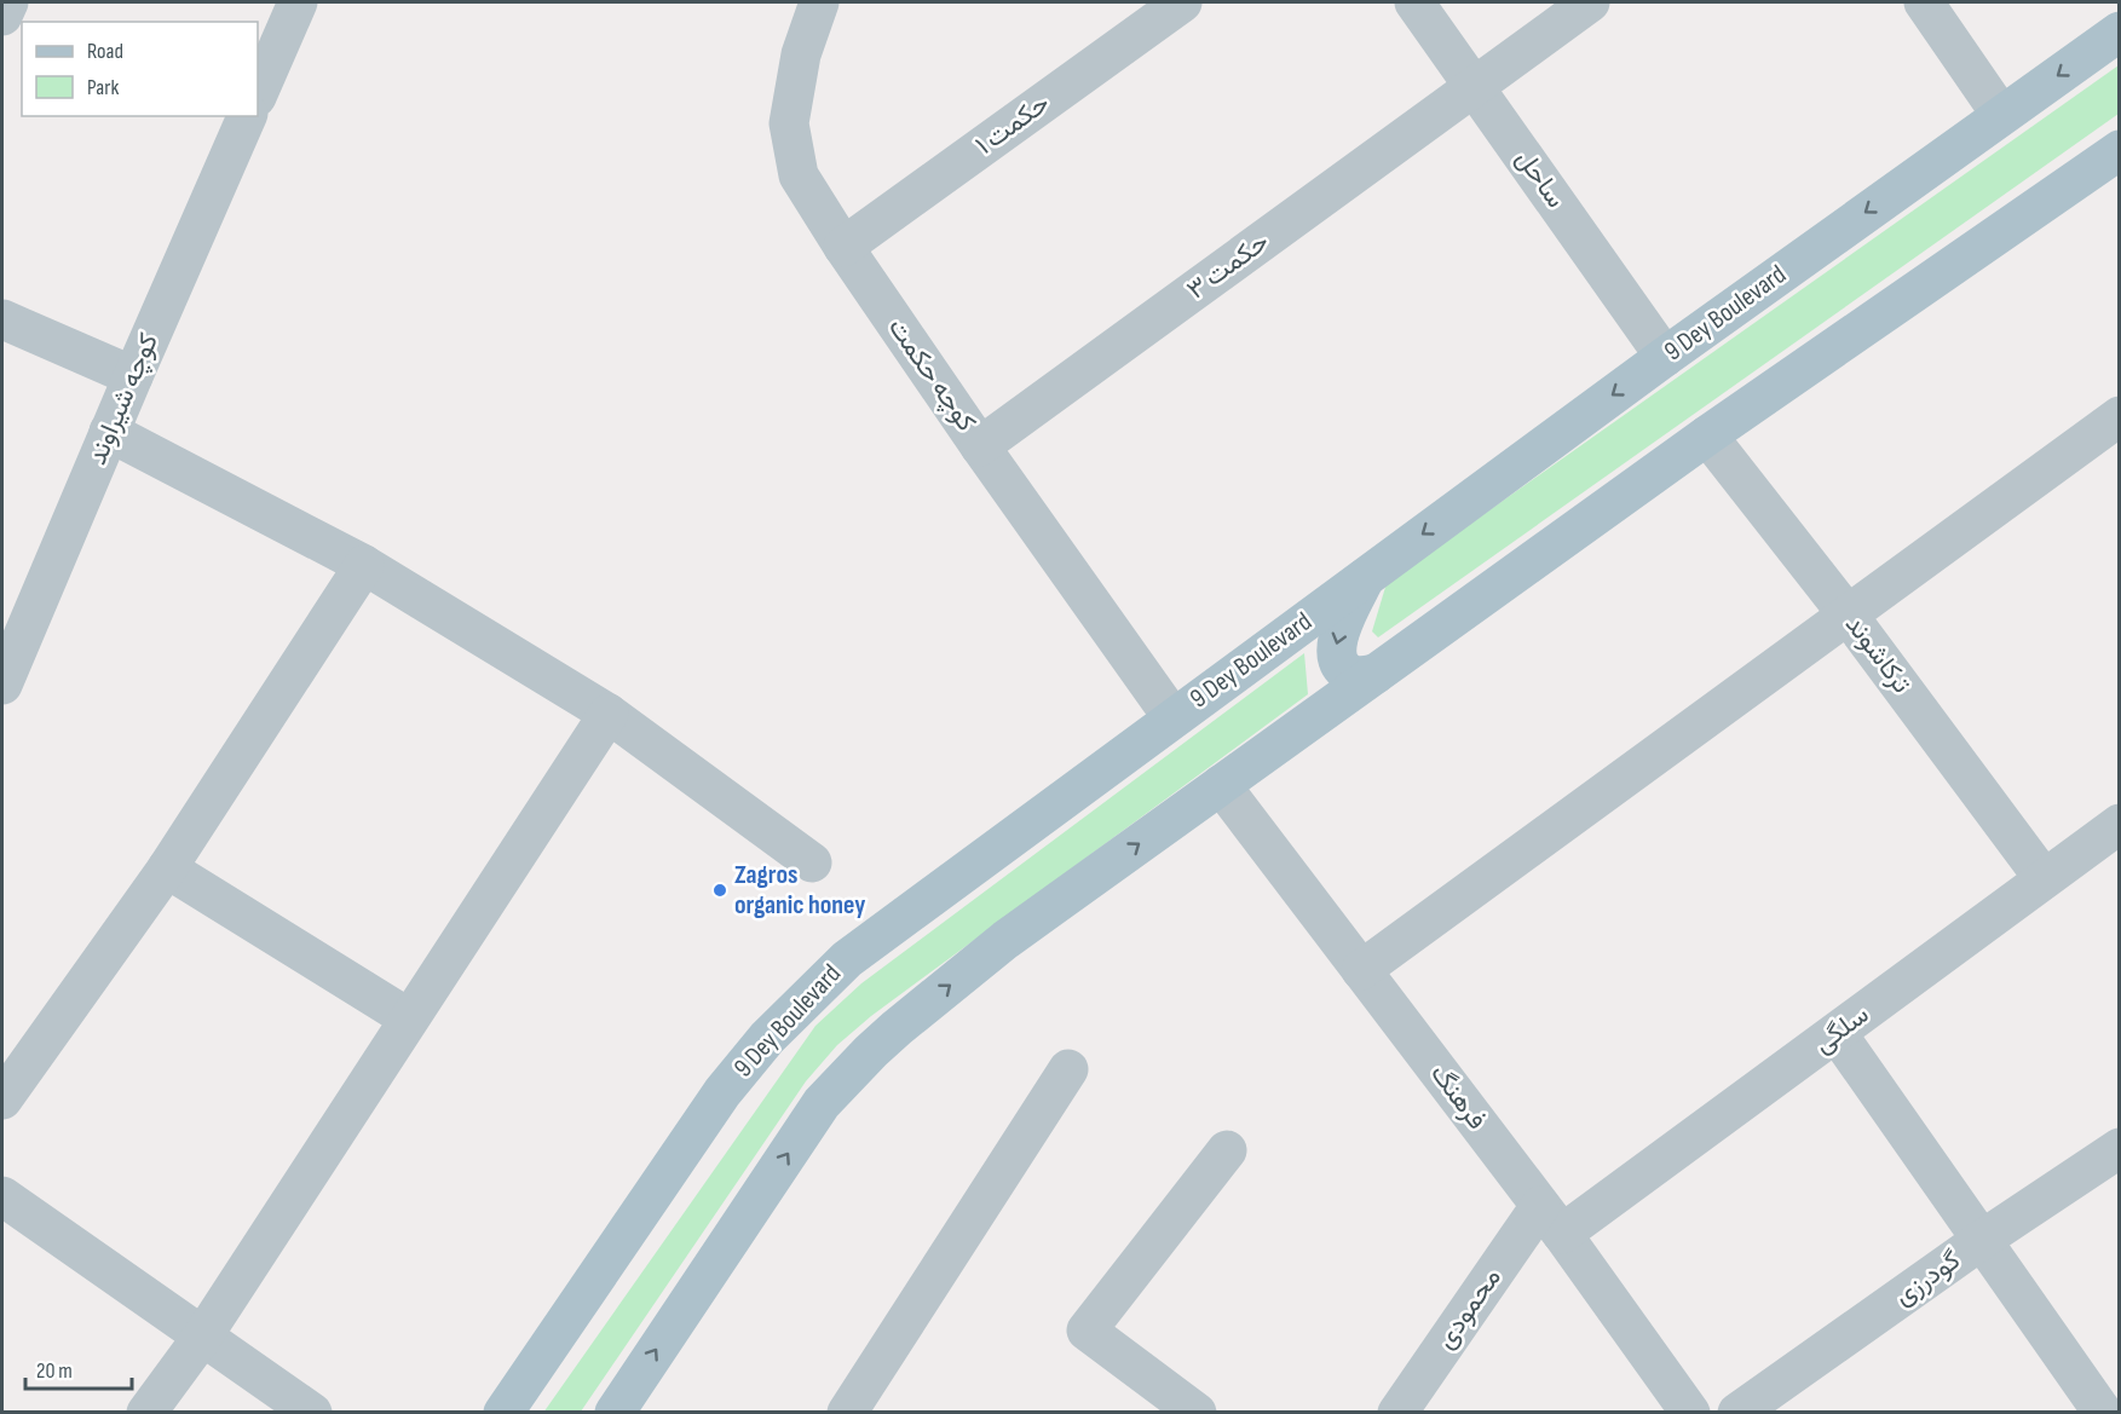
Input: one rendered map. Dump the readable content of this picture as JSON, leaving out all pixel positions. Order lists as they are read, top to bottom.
{
  "streets": {
    "main road": ["9 Dey Boulevard"],
    "street": [
      "حکمت ۱",
      "ساحل",
      "حکمت ۳",
      "کوچه حکمت",
      "کوچه شیراوند",
      "ترکاشوند",
      "سلگی",
      "فرهنگ",
      "گودرزی",
      "محمودی"
    ]
  },
  "crossings": [
    ["حکمت ۱", "کوچه حکمت"],
    ["ساحل", "حکمت ۳"],
    ["ساحل", "9 Dey Boulevard"],
    ["حکمت ۳", "کوچه حکمت"],
    ["9 Dey Boulevard", "کوچه حکمت"],
    ["ترکاشوند", "سلگی"],
    ["سلگی", "فرهنگ"],
    ["سلگی", "محمودی"],
    ["فرهنگ", "محمودی"]
  ],
  "places": ["Zagros organic honey"],
  "legend": ["Road", "Park"],
  "scale_bar": "20 m"
}
